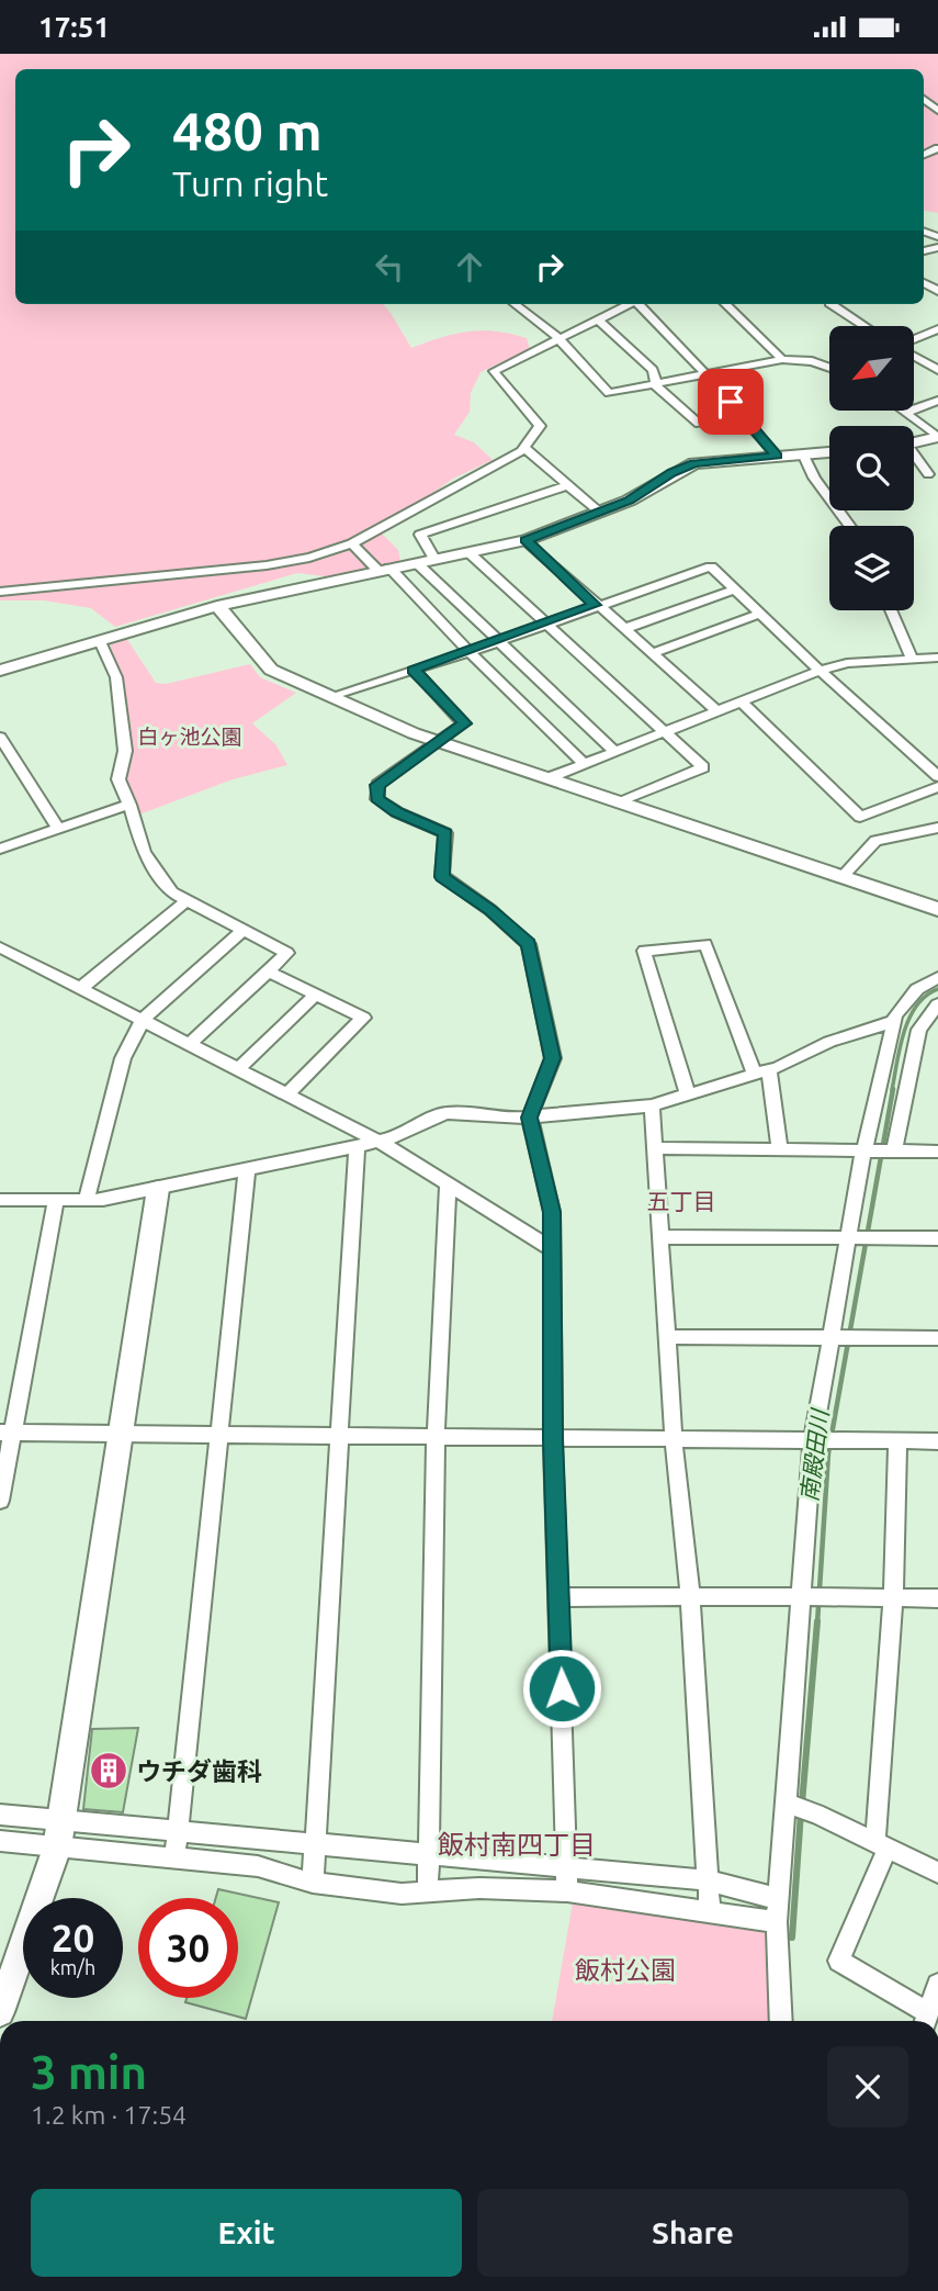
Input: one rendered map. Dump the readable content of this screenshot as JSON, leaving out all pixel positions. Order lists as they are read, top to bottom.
{
  "districts": ["五丁目", "飯村南四丁目"],
  "water": ["南殿田川"],
  "parks": ["白ヶ池公園", "飯村公園"],
  "places": {
    "building": ["ウチダ歯科"]
  },
  "north": "bottom left",
  "page": {
    "status": "17:51",
    "turn": ["480 m", "Turn right"],
    "speed": "20 km/h",
    "limit": "30",
    "heading": ["3 min", "1.2 km · 17:54"],
    "buttons": ["Exit", "Share"]
  }
}
